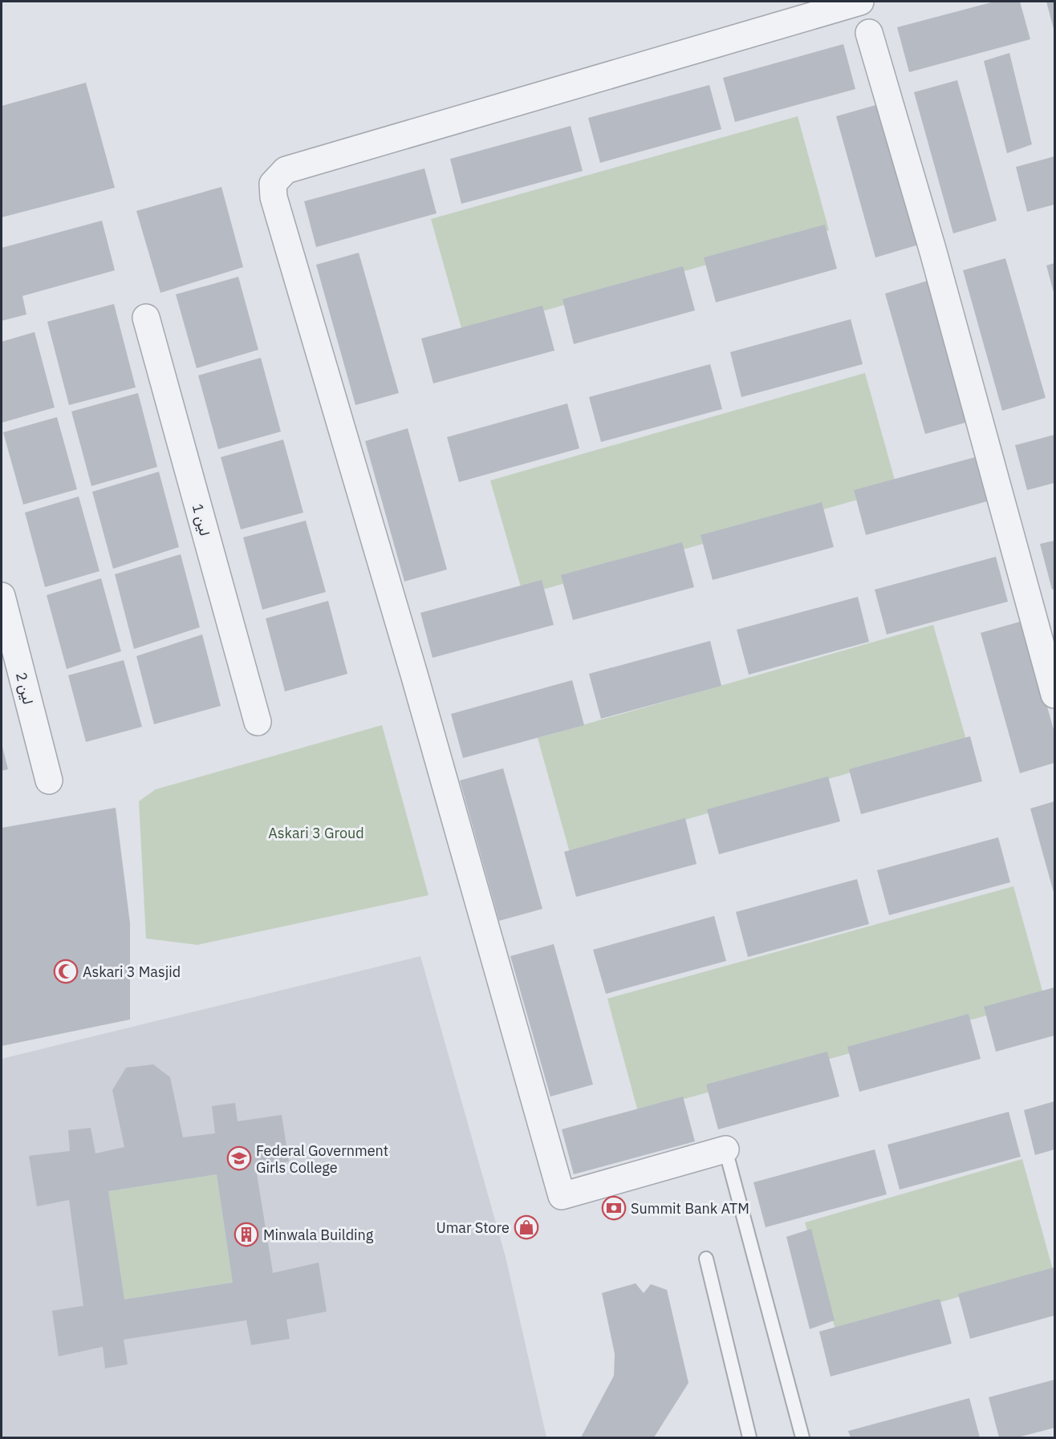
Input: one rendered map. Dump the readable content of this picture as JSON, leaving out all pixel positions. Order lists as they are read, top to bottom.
{
  "streets": {
    "street": ["لین 1", "لین 2"]
  },
  "parks": ["Askari 3 Groud"],
  "places": {
    "mosque": ["Askari 3 Masjid"],
    "school or university": ["Federal Government Girls College"],
    "bank": ["Summit Bank ATM"],
    "shop": ["Umar Store"],
    "building": ["Minwala Building"]
  }
}
